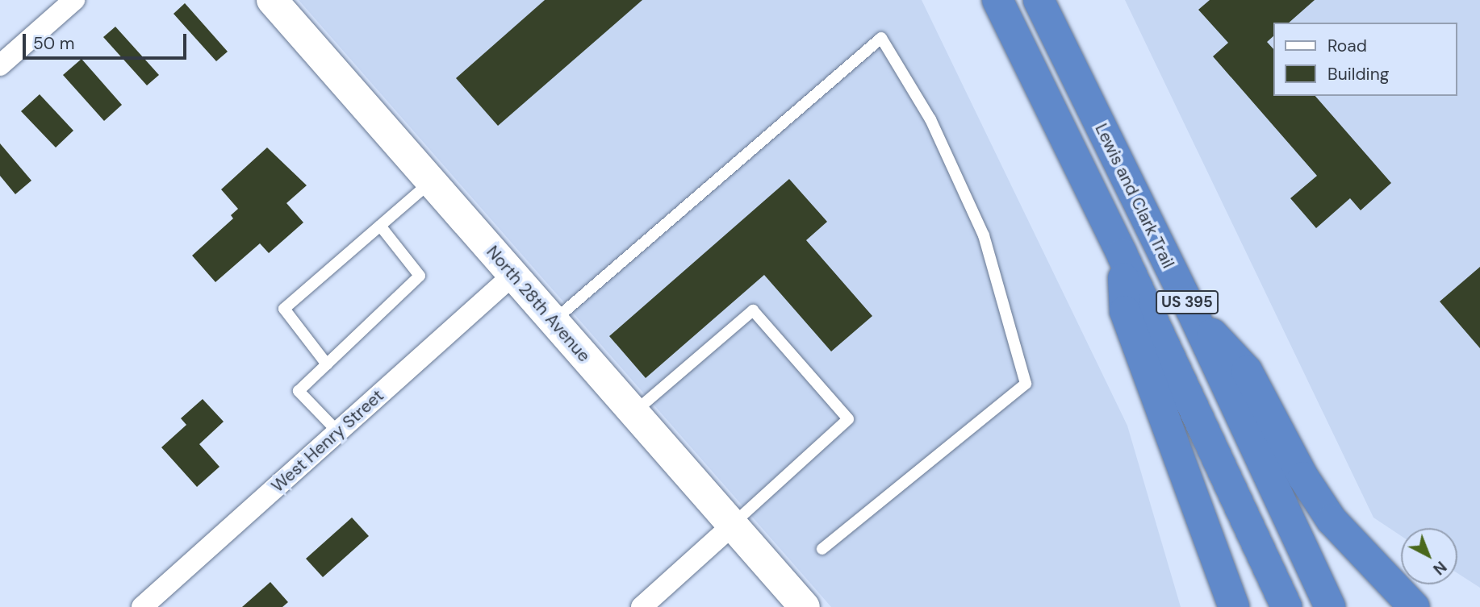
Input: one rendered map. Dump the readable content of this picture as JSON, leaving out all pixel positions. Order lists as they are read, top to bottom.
{
  "streets": {
    "highway": ["Lewis and Clark Trail", "US 395"],
    "street": ["North 28th Avenue", "West Henry Street"]
  },
  "crossings": [
    ["North 28th Avenue", "West Henry Street"]
  ],
  "legend": ["Road", "Building"],
  "scale_bar": "50 m",
  "north": "bottom right"
}
